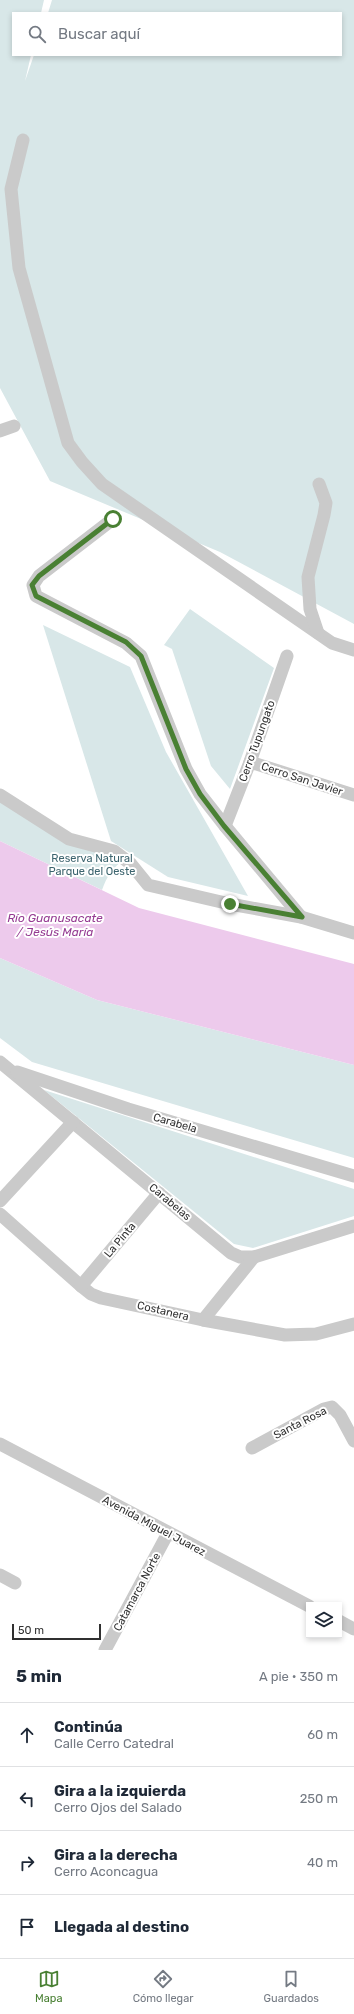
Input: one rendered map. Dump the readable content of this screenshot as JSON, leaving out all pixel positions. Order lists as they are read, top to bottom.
{
  "streets": {
    "street": [
      "Cerro Tupungato",
      "Cerro San Javier",
      "Carabela",
      "Carabelas",
      "La Pinta",
      "Costanera",
      "Santa Rosa",
      "Avenida Miguel Juarez",
      "Catamarca Norte"
    ]
  },
  "crossings": [
    ["Cerro Tupungato", "Cerro San Javier"],
    ["Carabela", "Carabelas"],
    ["Carabelas", "La Pinta"],
    ["La Pinta", "Costanera"],
    ["Avenida Miguel Juarez", "Catamarca Norte"]
  ],
  "water": ["Río Guanusacate / Jesús María"],
  "parks": ["Reserva Natural Parque del Oeste"],
  "scale_bar": "50 m",
  "page": {
    "search": "Buscar aquí",
    "scale": "50 m",
    "heading": ["5 min", "A pie · 350 m"],
    "list": [
      ["Continúa", "Calle Cerro Catedral", "60 m"],
      ["Gira a la izquierda", "Cerro Ojos del Salado", "250 m"],
      ["Gira a la derecha", "Cerro Aconcagua", "40 m"],
      "Llegada al destino"
    ],
    "nav": ["Mapa", "Cómo llegar", "Guardados"]
  }
}
